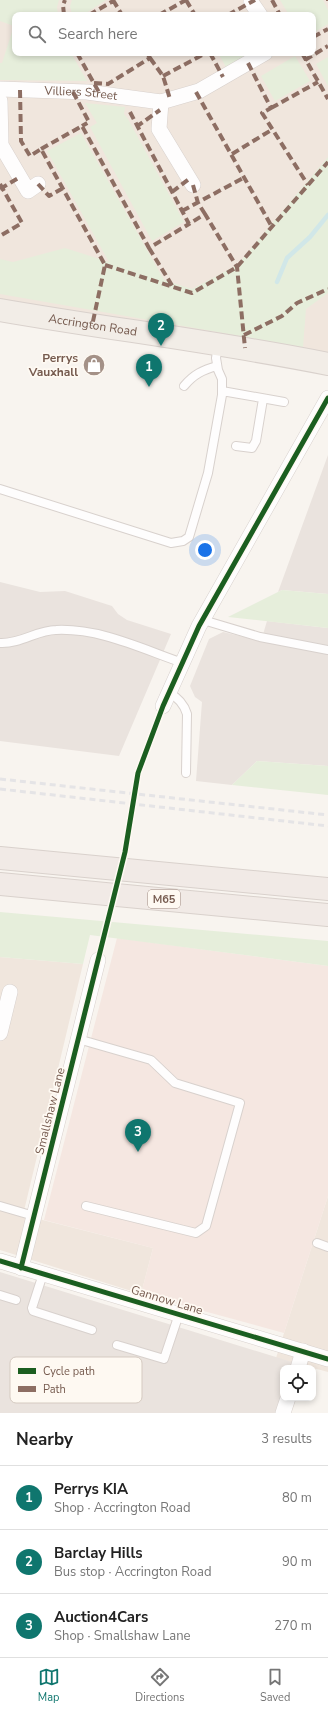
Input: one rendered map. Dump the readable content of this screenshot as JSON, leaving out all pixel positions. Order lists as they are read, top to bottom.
{
  "streets": {
    "highway": ["M65"],
    "main road": ["Accrington Road"],
    "street": ["Villiers Street", "Smallshaw Lane", "Gannow Lane"]
  },
  "crossings": [
    ["Smallshaw Lane", "Gannow Lane"]
  ],
  "places": {
    "shop": ["Perrys Vauxhall"]
  },
  "legend": ["Cycle path", "Path"],
  "page": {
    "search": "Search here",
    "pins": ["2", "1", "3"],
    "heading": ["Nearby", "3 results"],
    "list": [
      {
        "mark": "1",
        "name": "Perrys KIA",
        "note": "Shop · Accrington Road",
        "value": "80 m"
      },
      {
        "mark": "2",
        "name": "Barclay Hills",
        "note": "Bus stop · Accrington Road",
        "value": "90 m"
      },
      {
        "mark": "3",
        "name": "Auction4Cars",
        "note": "Shop · Smallshaw Lane",
        "value": "270 m"
      }
    ],
    "nav": ["Map", "Directions", "Saved"]
  }
}
